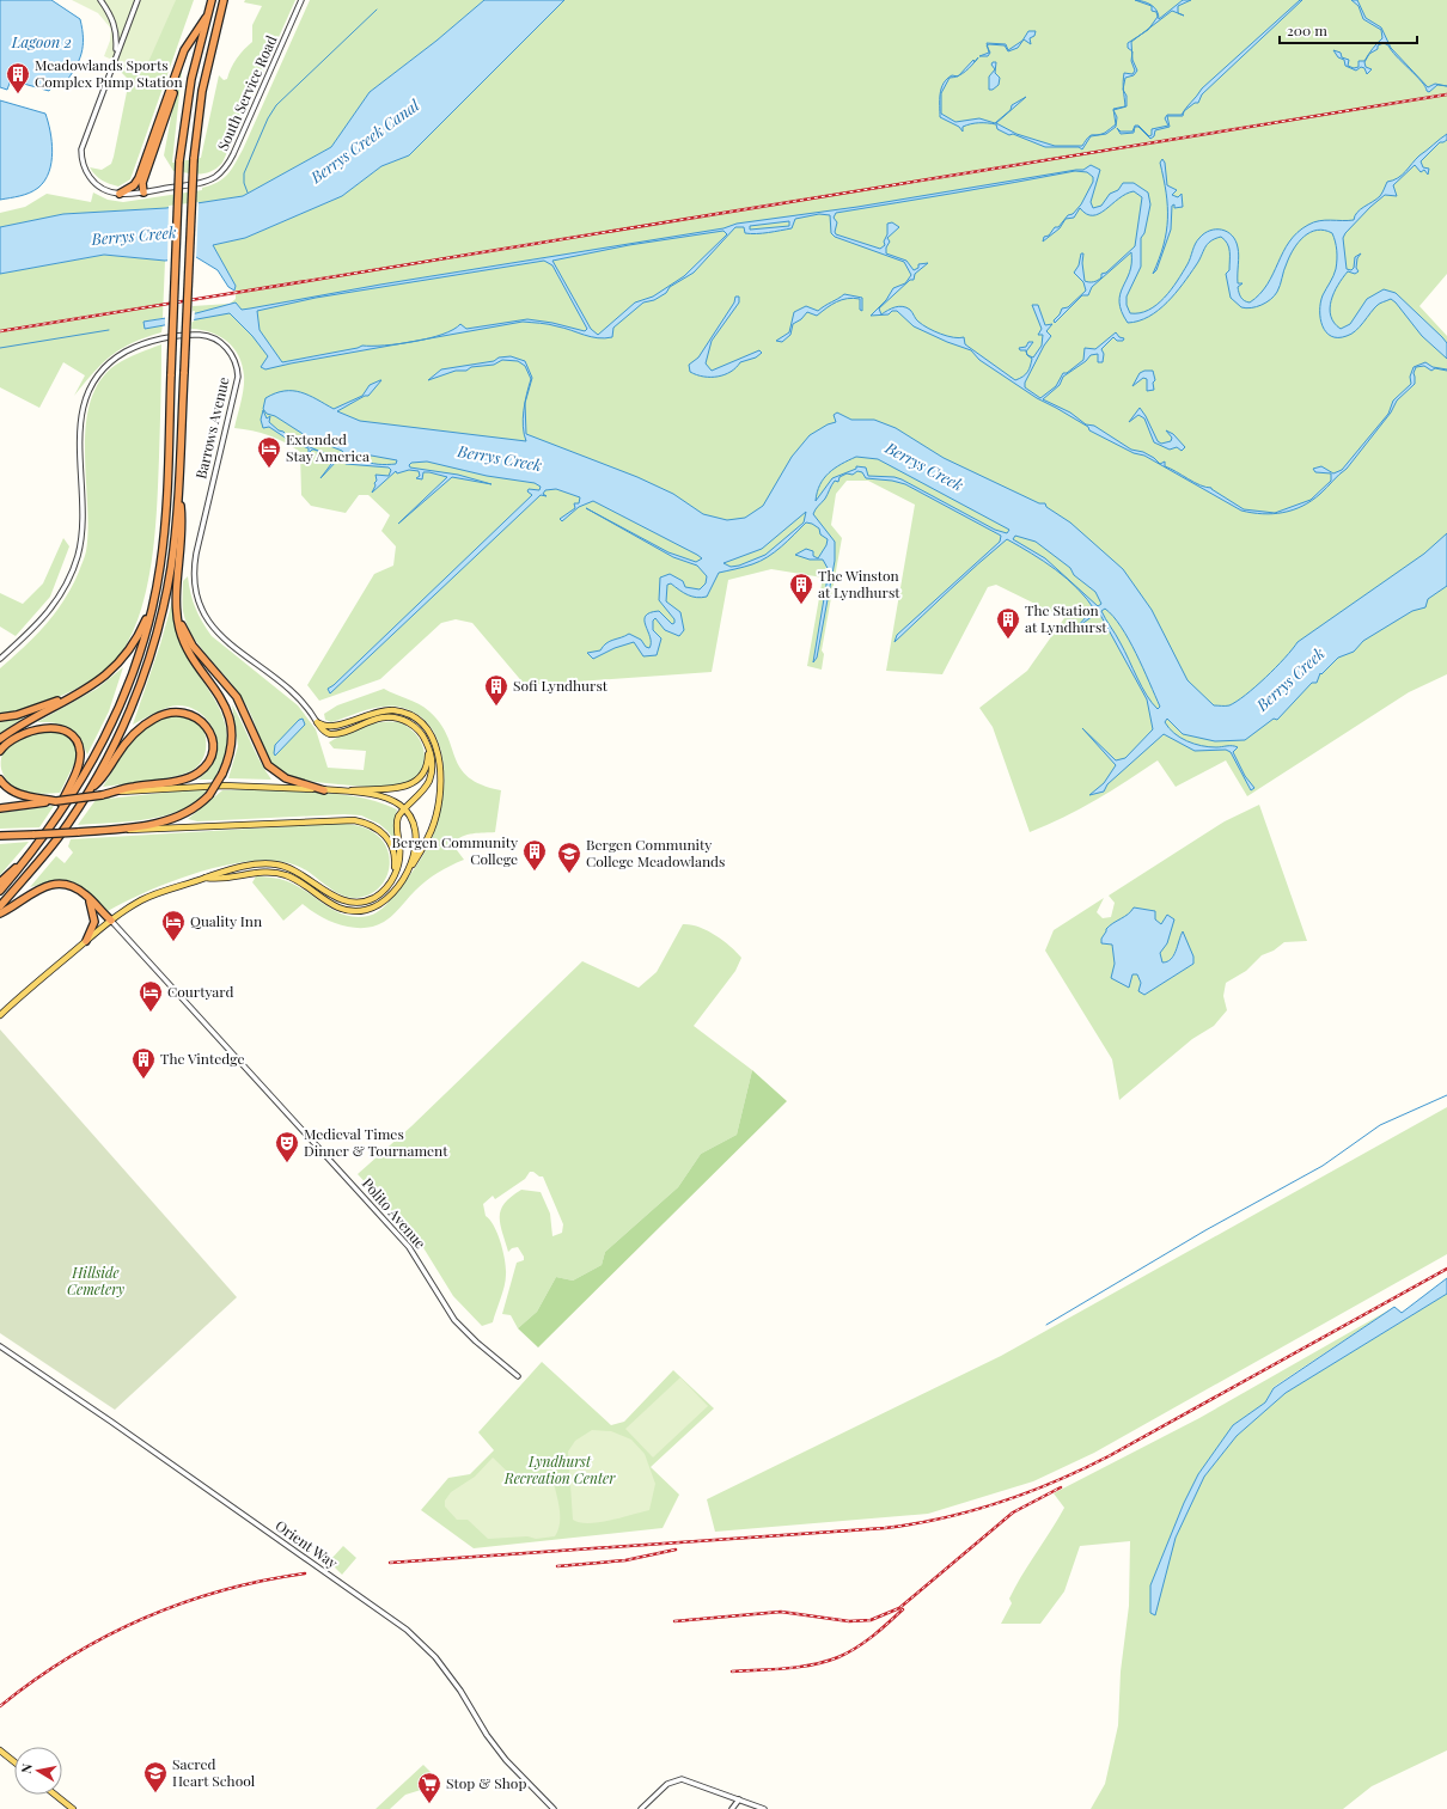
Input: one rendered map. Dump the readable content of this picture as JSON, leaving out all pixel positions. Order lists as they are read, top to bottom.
{
  "streets": {
    "street": [
      "South Service Road",
      "Barrows Avenue",
      "Polito Avenue",
      "Orient Way"
    ]
  },
  "water": ["Lagoon 2", "Berrys Creek Canal", "Berrys Creek"],
  "parks": ["Hillside Cemetery", "Lyndhurst Recreation Center"],
  "places": {
    "building": [
      "Meadowlands Sports Complex Pump Station",
      "The Winston at Lyndhurst",
      "The Station at Lyndhurst",
      "Sofi Lyndhurst",
      "Bergen Community College",
      "The Vintedge"
    ],
    "hotel": ["Extended Stay America", "Quality Inn", "Courtyard"],
    "school or university": ["Bergen Community College Meadowlands", "Sacred Heart School"],
    "theatre": ["Medieval Times Dinner & Tournament"],
    "supermarket": ["Stop & Shop"]
  },
  "scale_bar": "200 m",
  "north": "left"
}
